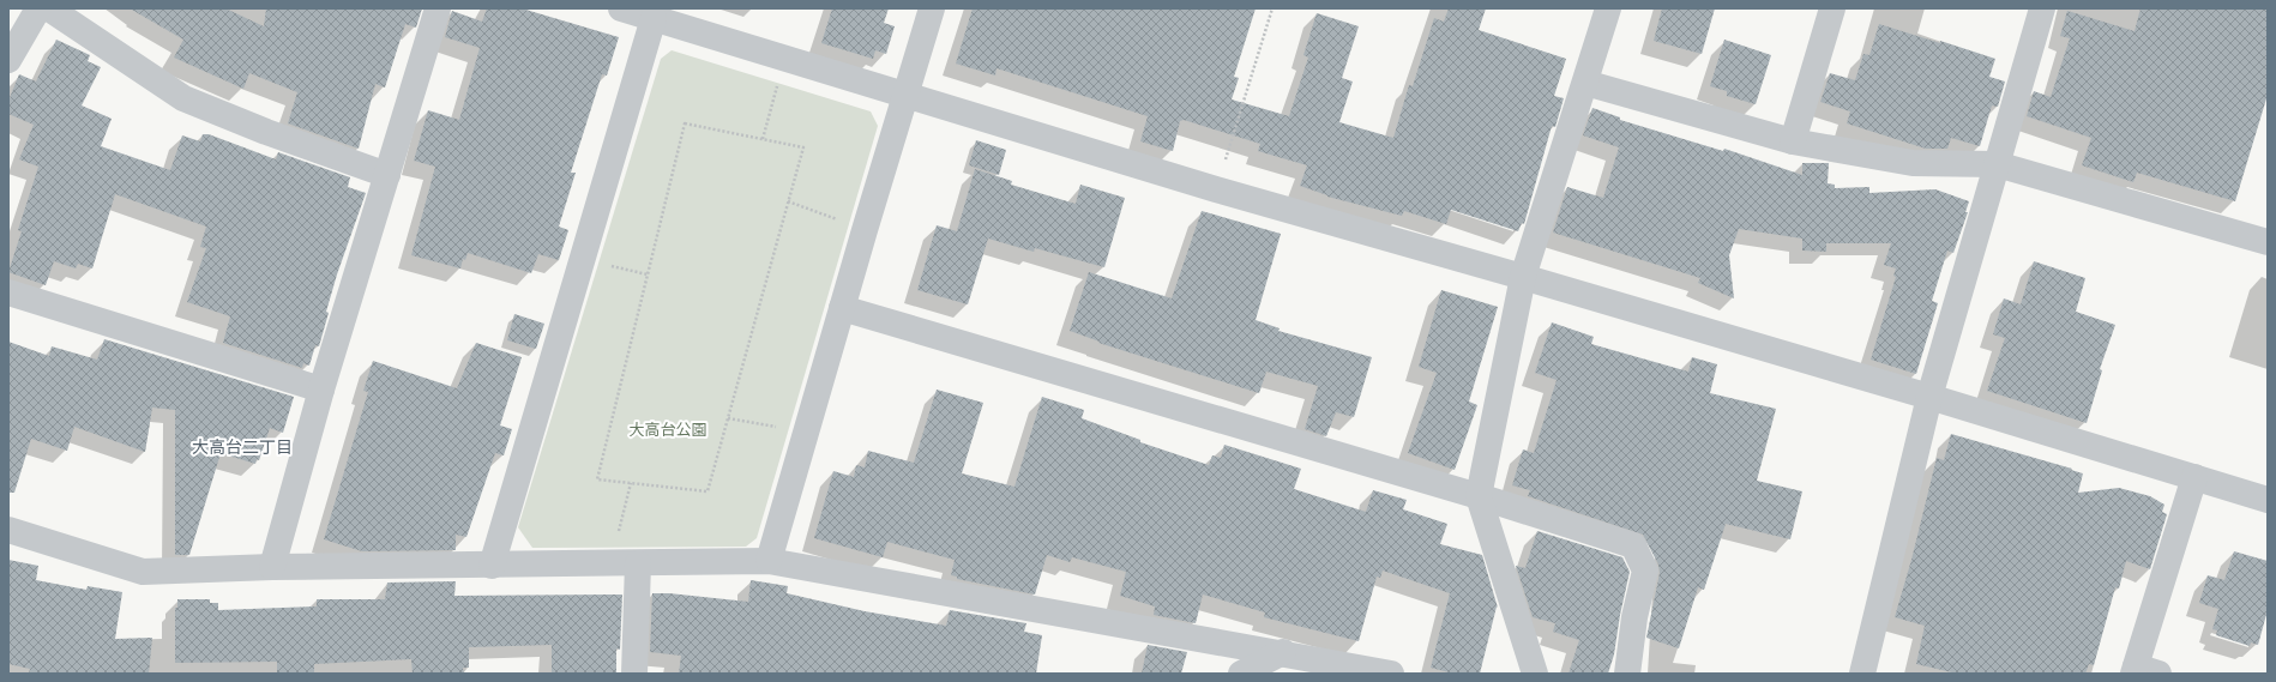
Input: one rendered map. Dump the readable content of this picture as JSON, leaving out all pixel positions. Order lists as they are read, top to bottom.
{
  "districts": ["大高台二丁目"],
  "parks": ["大高台公園"]
}
